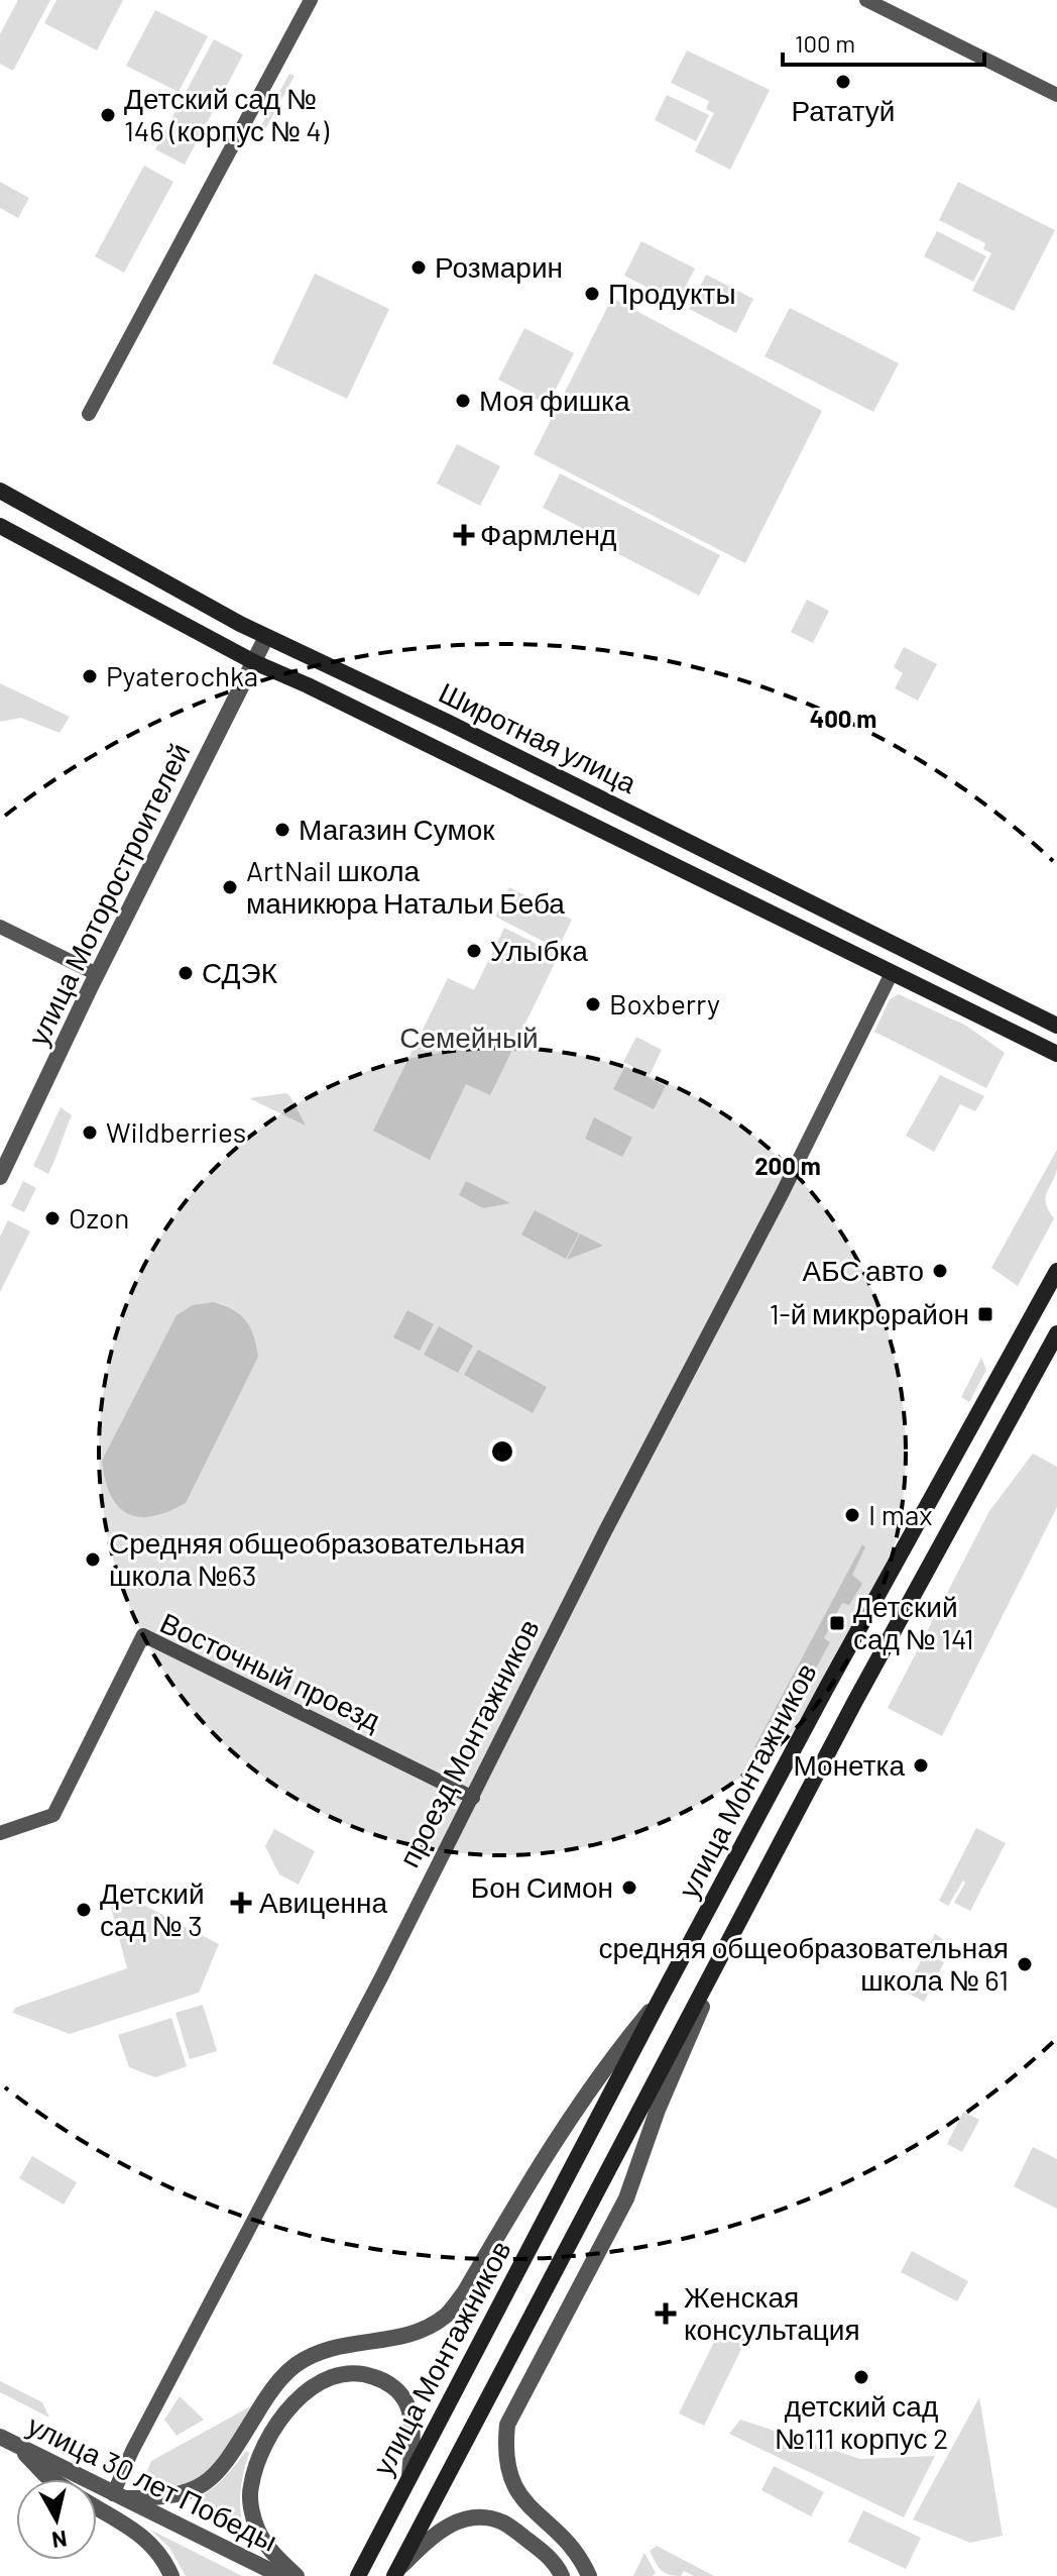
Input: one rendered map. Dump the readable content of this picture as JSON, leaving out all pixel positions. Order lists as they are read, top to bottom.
{
  "streets": {
    "main road": ["Широтная улица", "улица Монтажников"],
    "street": [
      "улица Моторостроителей",
      "Восточный проезд",
      "проезд Монтажников",
      "улица 30 лет Победы"
    ]
  },
  "crossings": [
    ["Широтная улица", "улица Моторостроителей"],
    ["Широтная улица", "проезд Монтажников"],
    ["Восточный проезд", "проезд Монтажников"],
    ["проезд Монтажников", "улица 30 лет Победы"]
  ],
  "parks": ["Семейный"],
  "places": {
    "other": [
      "Рататуй",
      "Детский сад № 146 (корпус № 4)",
      "Розмарин",
      "Продукты",
      "Моя фишка",
      "Pyaterochka",
      "Магазин Сумок",
      "ArtNail школа маникюра Натальи Беба",
      "Улыбка",
      "СДЭК",
      "Boxberry",
      "Wildberries",
      "Ozon",
      "АБС авто",
      "I max",
      "Средняя общеобразовательная школа №63",
      "Монетка",
      "Бон Симон",
      "Детский сад № 3",
      "средняя общеобразовательная школа № 61",
      "детский сад №111 корпус 2"
    ],
    "health": ["Фармленд", "Авиценна", "Женская консультация"],
    "transit": ["1-й микрорайон", "Детский сад № 141"]
  },
  "scale_bar": "100 m",
  "north": "bottom",
  "rings": ["400 m", "200 m"]
}
